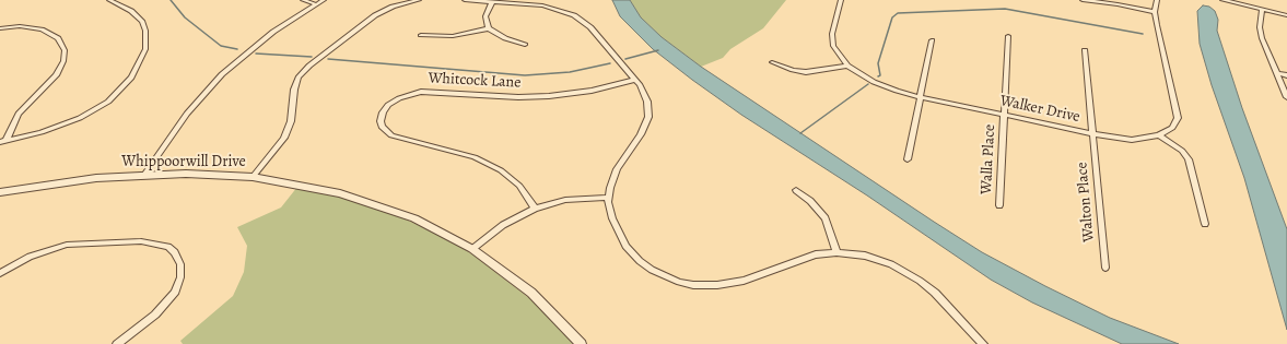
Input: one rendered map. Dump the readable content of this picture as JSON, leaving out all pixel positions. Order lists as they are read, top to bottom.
{
  "streets": {
    "street": [
      "Whitcock Lane",
      "Walker Drive",
      "Walla Place",
      "Whippoorwill Drive",
      "Walton Place"
    ]
  },
  "crossings": [
    ["Walker Drive", "Walla Place"],
    ["Walker Drive", "Walton Place"]
  ]
}
